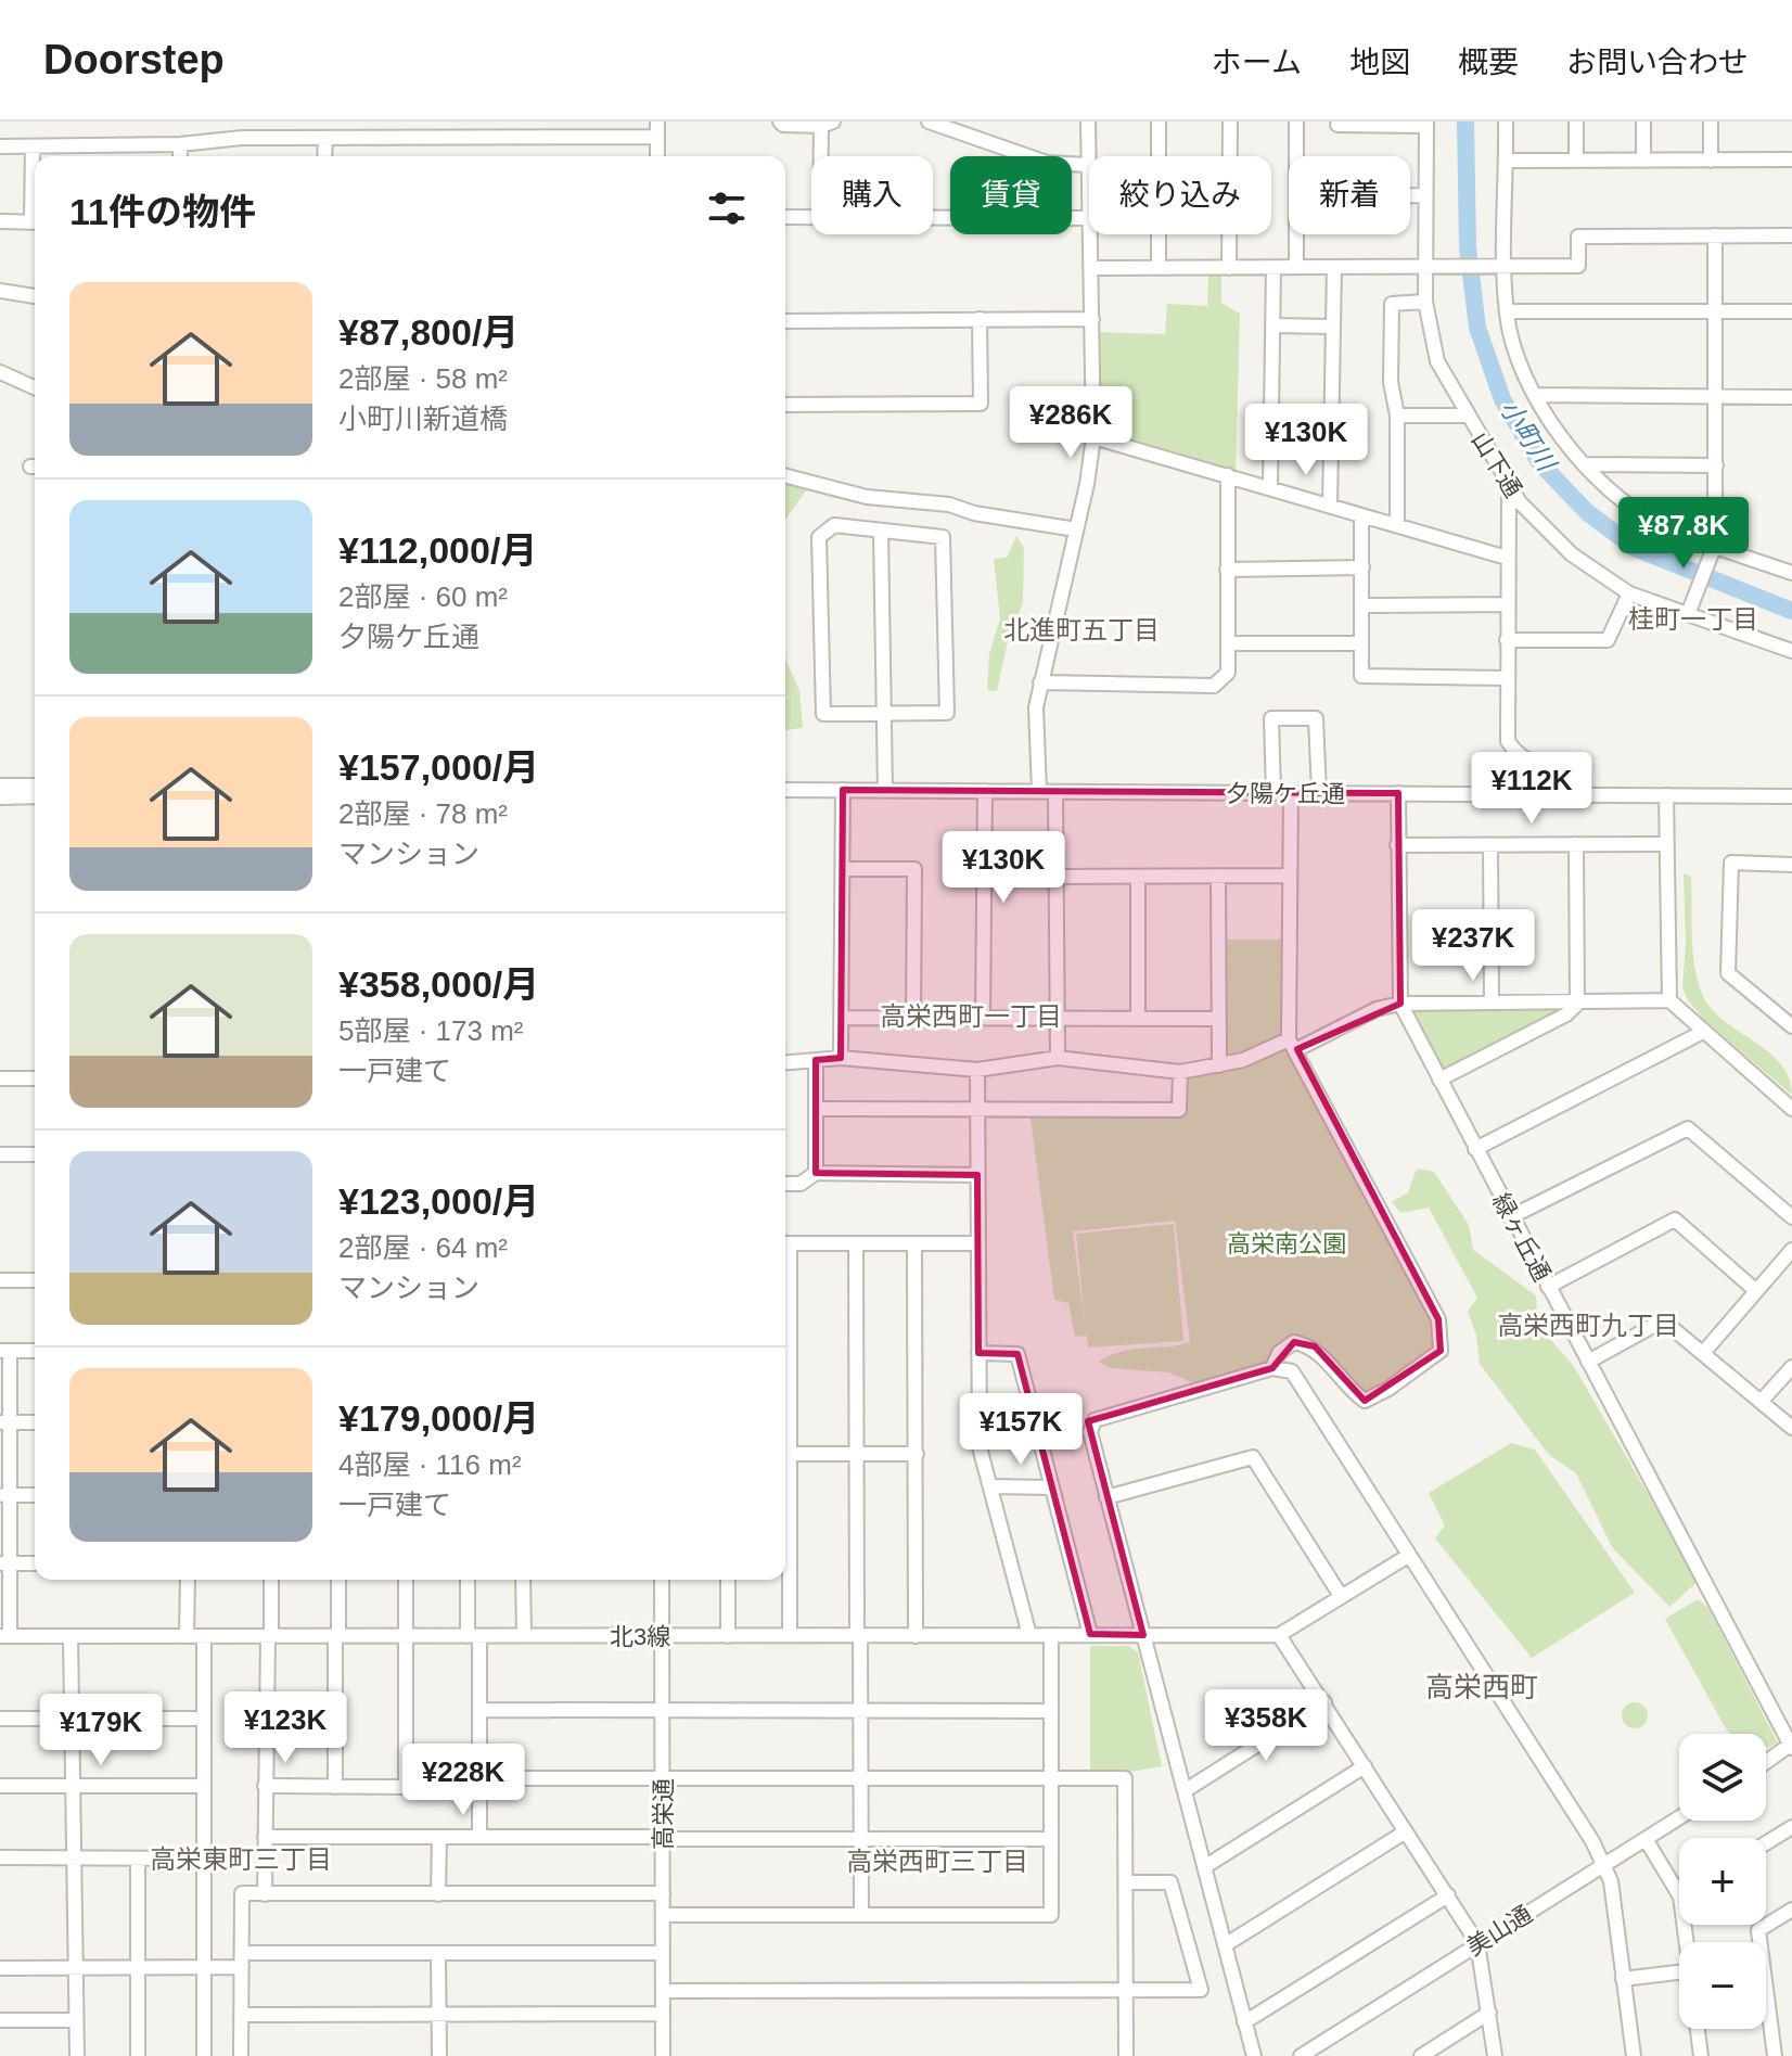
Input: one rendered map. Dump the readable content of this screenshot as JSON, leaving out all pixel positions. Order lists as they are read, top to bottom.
{
  "streets": {
    "street": [
      "山下通",
      "夕陽ケ丘通",
      "緑ヶ丘通",
      "北3線",
      "高栄通",
      "美山通"
    ]
  },
  "crossings": [
    ["夕陽ケ丘通", "緑ヶ丘通"],
    ["北3線", "高栄通"]
  ],
  "districts": [
    "桂町一丁目",
    "北進町五丁目",
    "高栄西町一丁目",
    "高栄西町九丁目",
    "高栄西町",
    "高栄東町三丁目",
    "高栄西町三丁目"
  ],
  "water": ["小町川"],
  "parks": ["高栄南公園"],
  "page": {
    "header": "Doorstep",
    "nav": [
      "ホーム",
      "地図",
      "概要",
      "お問い合わせ"
    ],
    "chip": [
      "購入",
      "賃貸",
      "絞り込み",
      "新着"
    ],
    "heading": "11件の物件",
    "list": [
      {
        "name": "¥87,800/月",
        "note": "2部屋 · 58 m² · 小町川新道橋"
      },
      {
        "name": "¥112,000/月",
        "note": "2部屋 · 60 m² · 夕陽ケ丘通"
      },
      {
        "name": "¥157,000/月",
        "note": "2部屋 · 78 m² · マンション"
      },
      {
        "name": "¥358,000/月",
        "note": "5部屋 · 173 m² · 一戸建て"
      },
      {
        "name": "¥123,000/月",
        "note": "2部屋 · 64 m² · マンション"
      },
      {
        "name": "¥179,000/月",
        "note": "4部屋 · 116 m² · 一戸建て"
      }
    ],
    "price": [
      "¥286K",
      "¥130K",
      "¥87.8K",
      "¥112K",
      "¥130K",
      "¥237K",
      "¥157K",
      "¥358K",
      "¥123K",
      "¥179K",
      "¥228K"
    ],
    "map_buttons": ["+", "−"]
  }
}
